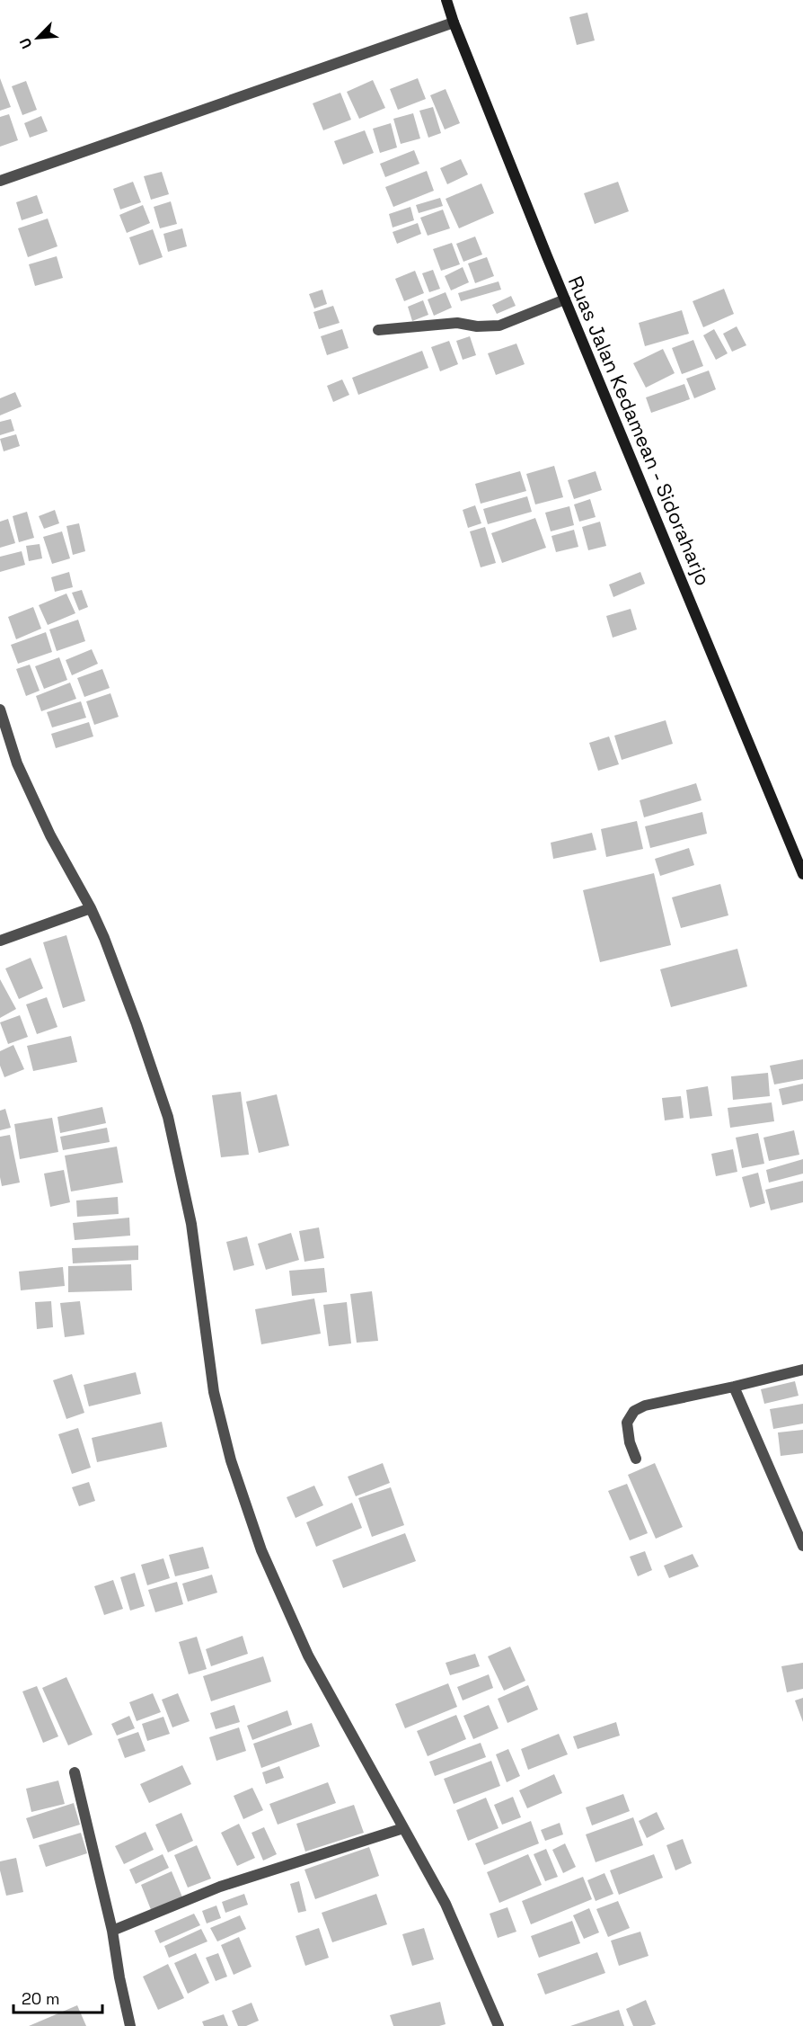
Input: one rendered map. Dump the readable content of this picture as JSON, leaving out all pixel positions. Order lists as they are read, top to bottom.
{
  "streets": {
    "main road": ["Ruas Jalan Kedamean - Sidoraharjo"]
  },
  "scale_bar": "20 m",
  "north": "bottom left"
}
